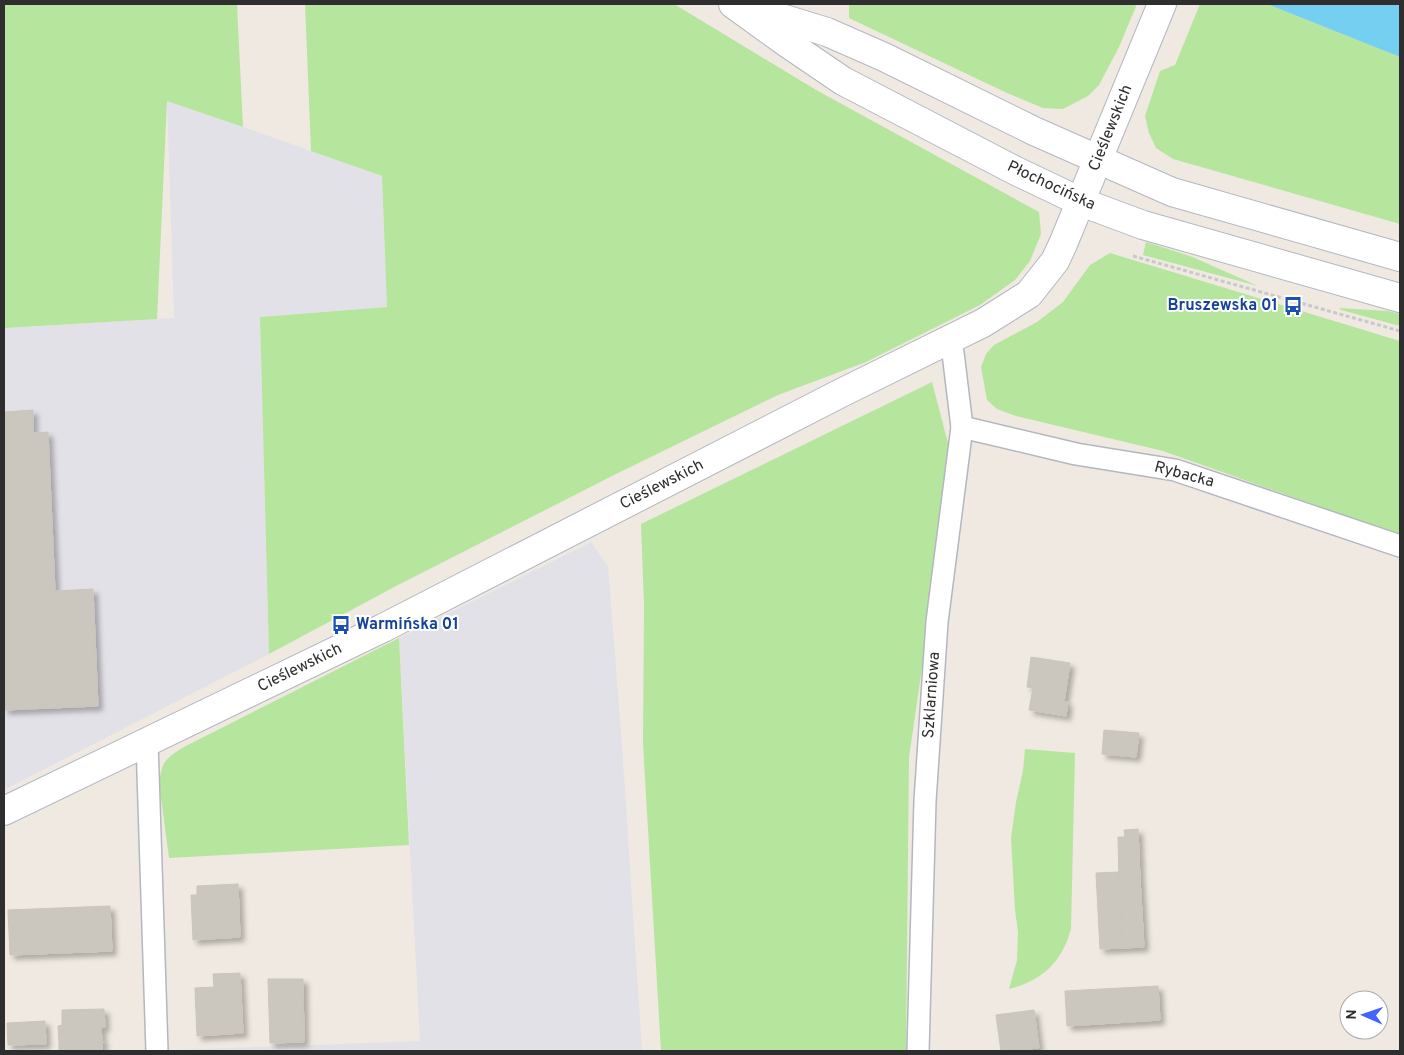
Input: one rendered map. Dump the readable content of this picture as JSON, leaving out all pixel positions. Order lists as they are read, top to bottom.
{
  "streets": {
    "street": [
      "Cieślewskich",
      "Płochocińska",
      "Rybacka",
      "Szklarniowa"
    ]
  },
  "crossings": [
    ["Cieślewskich", "Płochocińska"],
    ["Cieślewskich", "Szklarniowa"],
    ["Rybacka", "Szklarniowa"]
  ],
  "places": {
    "bus stop": ["Bruszewska 01", "Warmińska 01"]
  },
  "north": "left"
}
